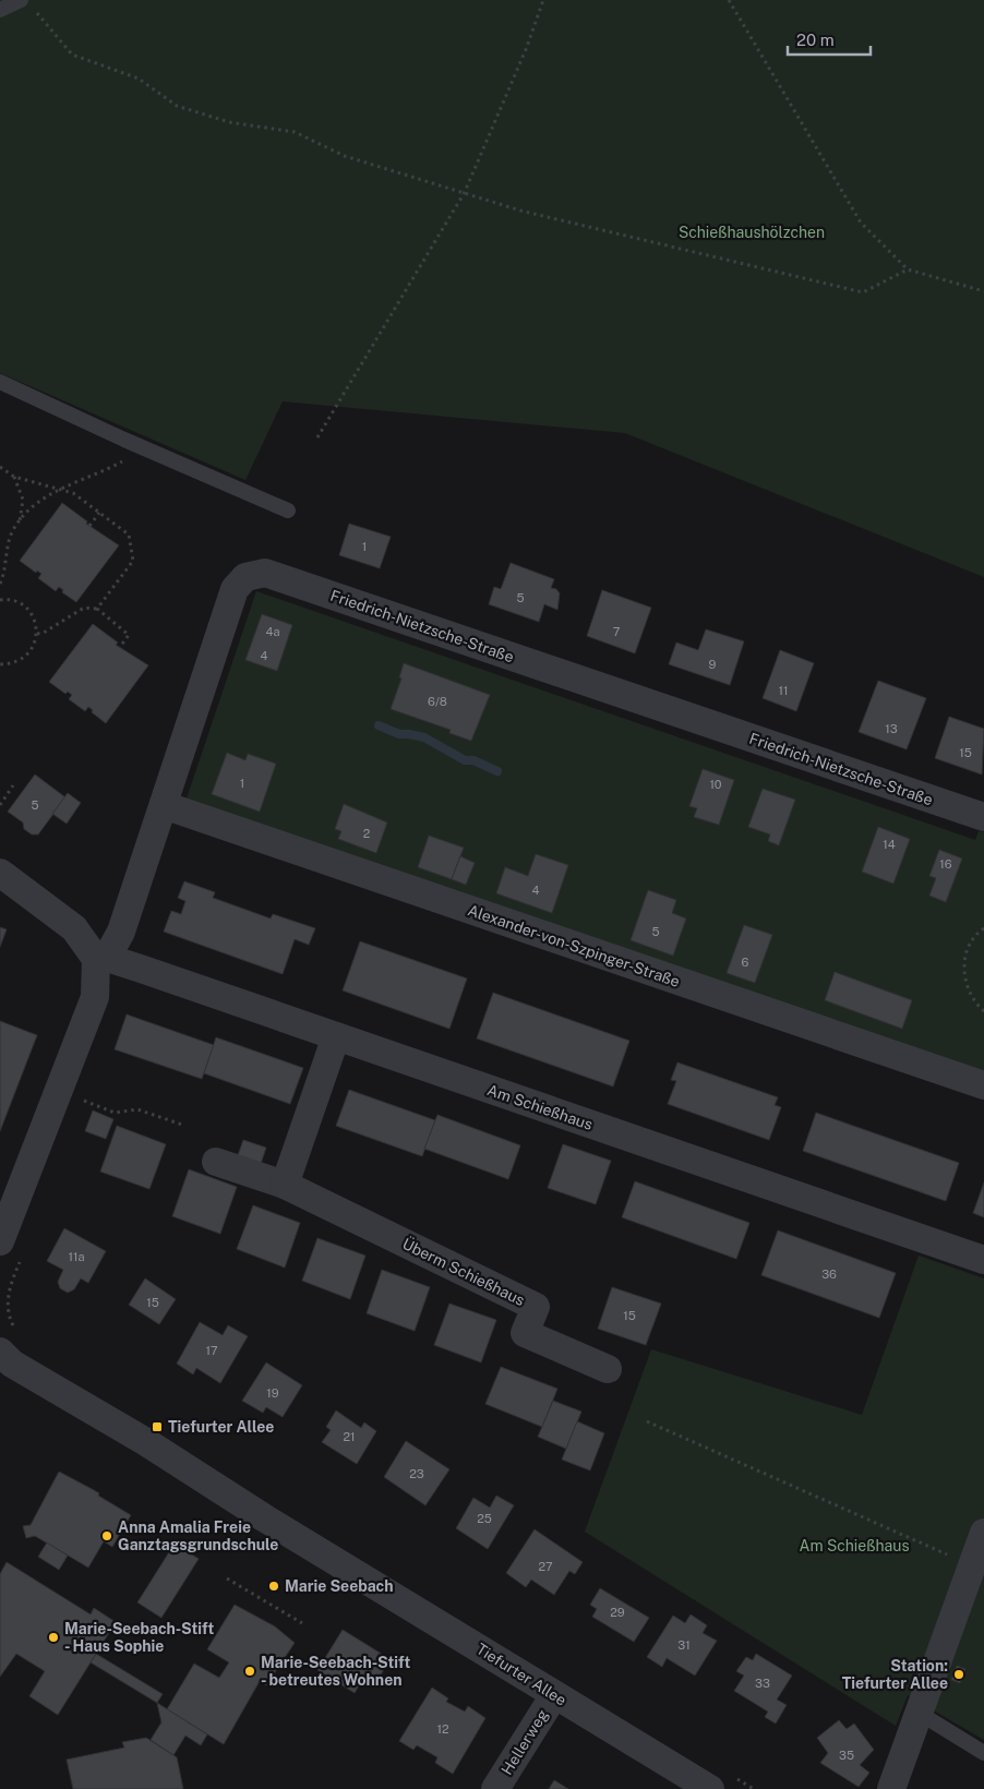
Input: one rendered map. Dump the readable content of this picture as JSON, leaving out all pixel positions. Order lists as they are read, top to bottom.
{
  "streets": {
    "street": [
      "Friedrich-Nietzsche-Straße",
      "Alexander-von-Szpinger-Straße",
      "Am Schießhaus",
      "Überm Schießhaus",
      "Tiefurter Allee",
      "Hellerweg"
    ]
  },
  "crossings": [
    ["Friedrich-Nietzsche-Straße", "Alexander-von-Szpinger-Straße"],
    ["Friedrich-Nietzsche-Straße", "Am Schießhaus"],
    ["Tiefurter Allee", "Hellerweg"]
  ],
  "parks": ["Schießhaushölzchen", "Am Schießhaus"],
  "places": {
    "transit": ["Tiefurter Allee"],
    "other": [
      "Anna Amalia Freie Ganztagsgrundschule",
      "Marie Seebach",
      "Marie-Seebach-Stift - Haus Sophie",
      "Marie-Seebach-Stift - betreutes Wohnen",
      "Station: Tiefurter Allee"
    ]
  },
  "house_numbers": [
    "1",
    "5",
    "4a",
    "7",
    "4",
    "9",
    "11",
    "6/8",
    "13",
    "15",
    "1",
    "10",
    "5",
    "2",
    "14",
    "16",
    "4",
    "5",
    "6",
    "11a",
    "36",
    "15",
    "15",
    "17",
    "19",
    "21",
    "23",
    "25",
    "27",
    "29",
    "31",
    "33",
    "12",
    "35"
  ],
  "scale_bar": "20 m"
}
